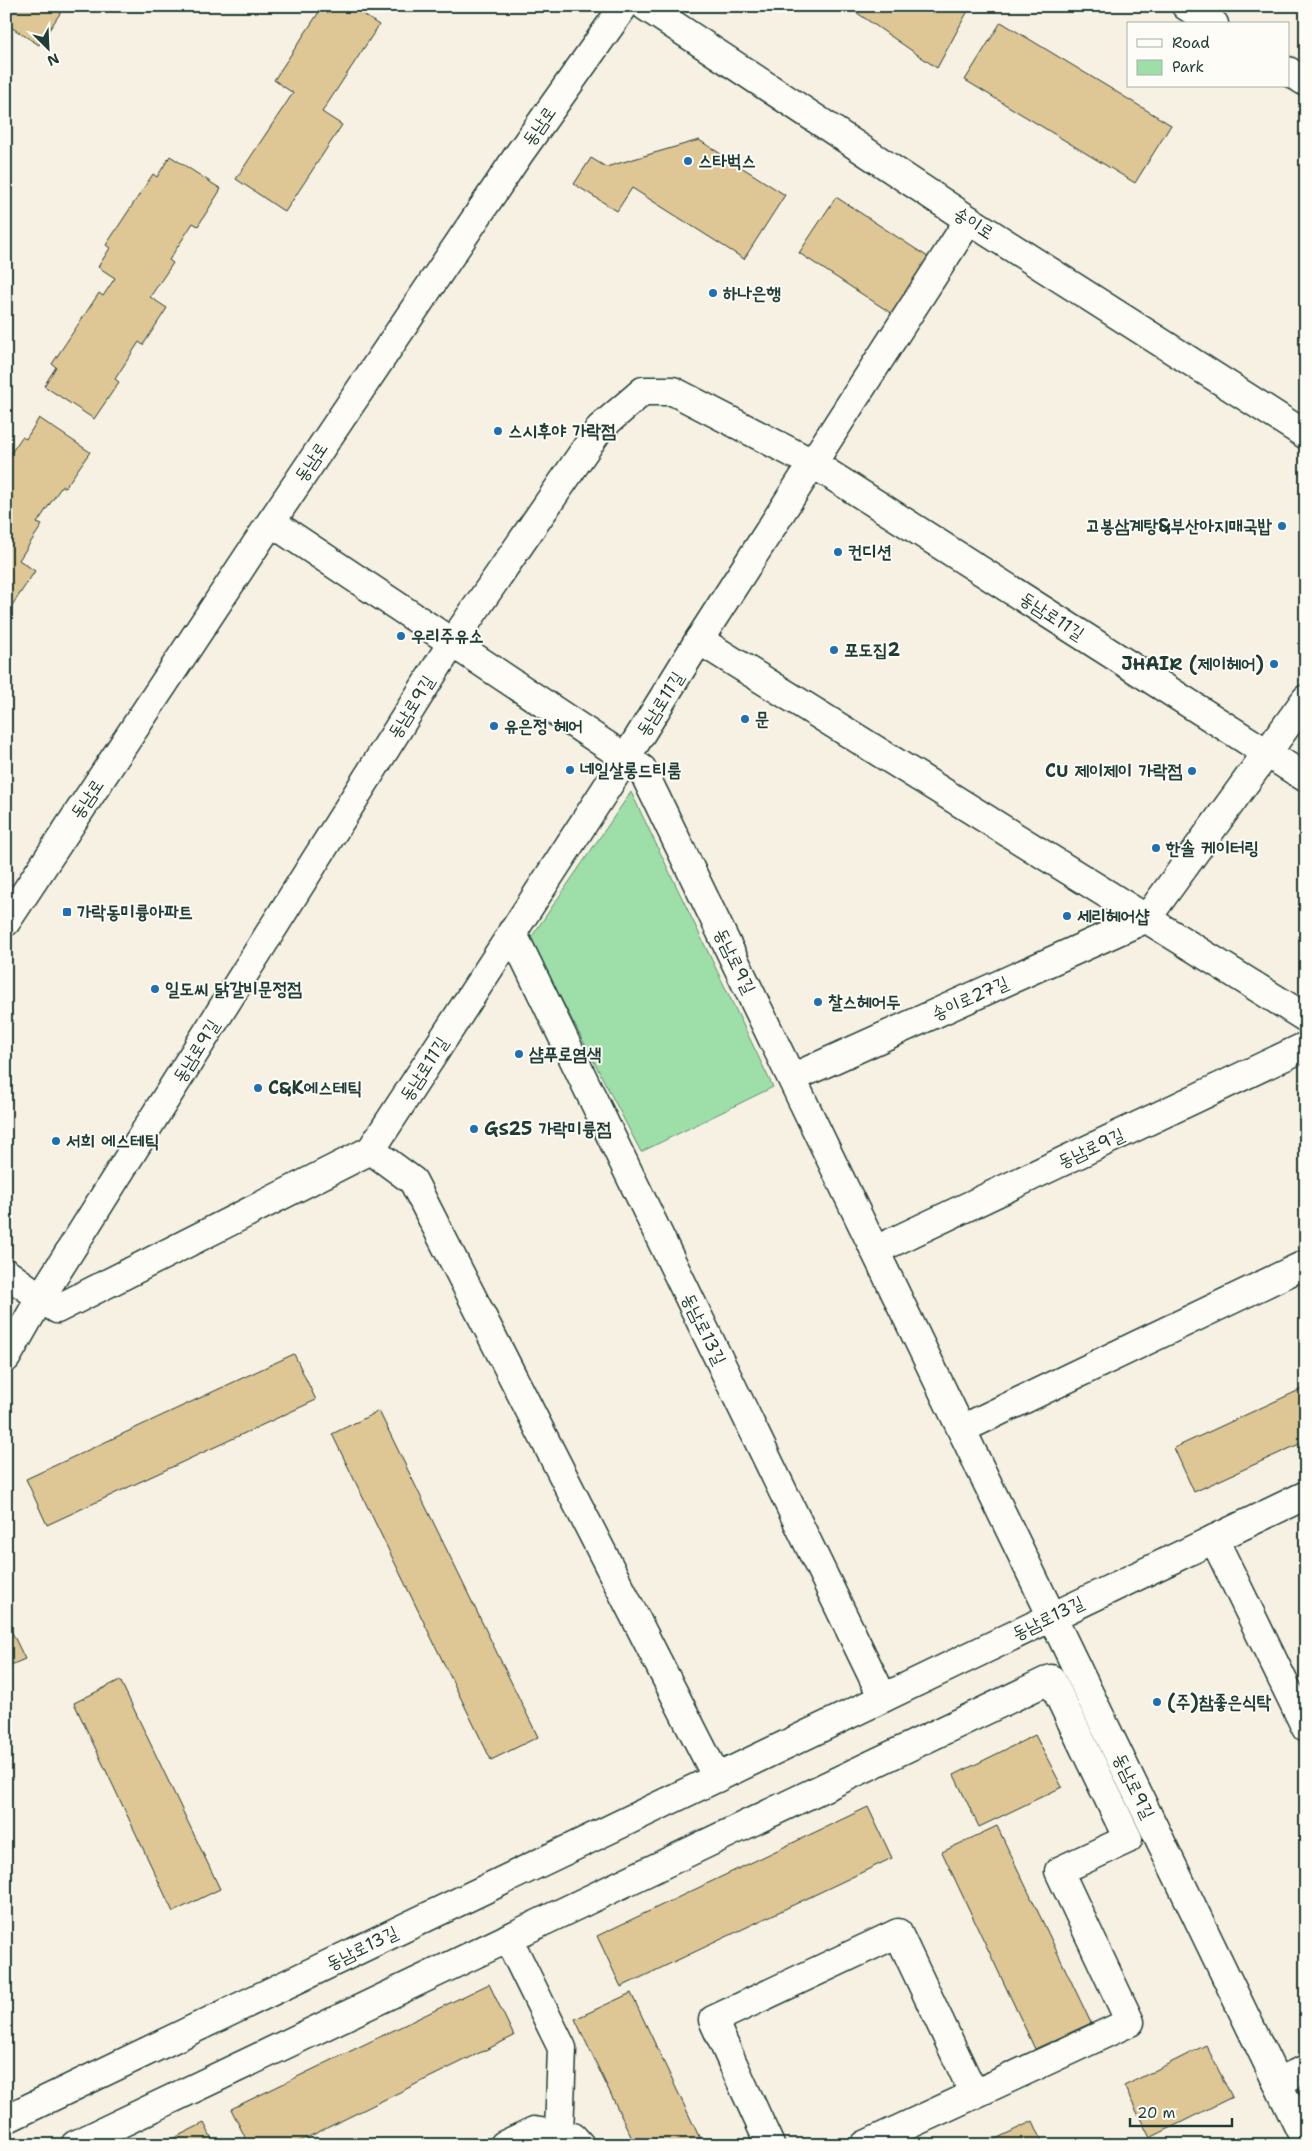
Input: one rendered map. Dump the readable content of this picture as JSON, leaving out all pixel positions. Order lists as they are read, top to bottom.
{
  "streets": {
    "street": [
      "동남로",
      "송이로",
      "동남로11길",
      "동남로9길",
      "송이로27길",
      "동남로13길"
    ]
  },
  "crossings": [
    ["동남로", "동남로9길"],
    ["송이로", "동남로11길"],
    ["동남로11길", "동남로9길"],
    ["동남로11길", "송이로27길"],
    ["동남로11길", "동남로13길"],
    ["동남로9길", "송이로27길"],
    ["동남로9길", "동남로13길"]
  ],
  "places": {
    "other": [
      "스타벅스",
      "하나은행",
      "스시후야 가락점",
      "고봉삼계탕&부산아지매국밥",
      "컨디션",
      "우리주유소",
      "포도집2",
      "JHAIR (제이헤어)",
      "문",
      "유은정 헤어",
      "네일살롱드티룸",
      "CU 제이제이 가락점",
      "한솔 케이터링",
      "세리헤어샵",
      "일도씨 닭갈비문정점",
      "찰스헤어두",
      "샴푸로염색",
      "C&K에스테틱",
      "GS25 가락미륭점",
      "서희 에스테틱",
      "(주)참좋은식탁"
    ],
    "transit": ["가락동미륭아파트"]
  },
  "legend": ["Road", "Park"],
  "scale_bar": "20 m",
  "north": "bottom right"
}
